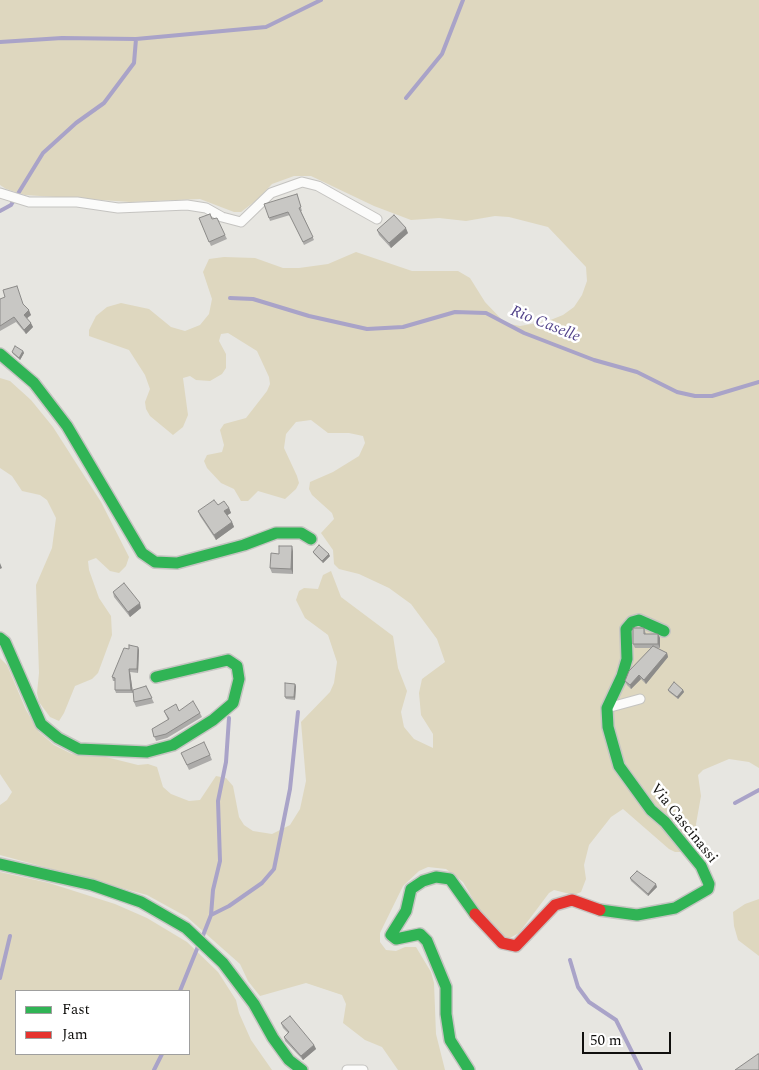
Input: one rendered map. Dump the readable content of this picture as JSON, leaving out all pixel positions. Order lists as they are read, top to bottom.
{
  "streets": {
    "street": ["Via Cascinassi"]
  },
  "water": ["Rio Caselle"],
  "legend": ["Fast", "Jam"],
  "scale_bar": "50 m"
}
